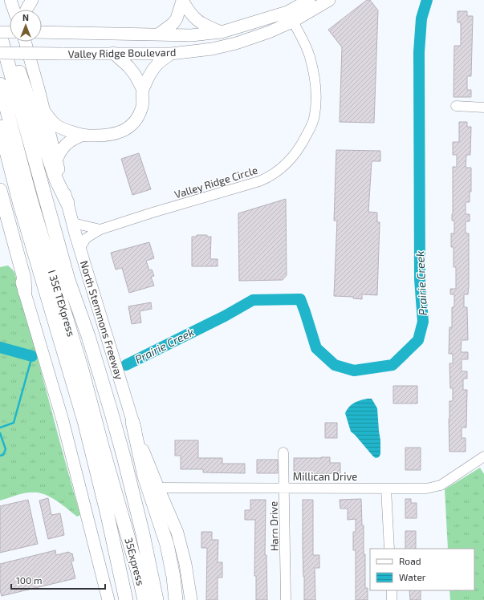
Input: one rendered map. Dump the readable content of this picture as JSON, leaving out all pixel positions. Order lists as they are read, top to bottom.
{
  "streets": {
    "highway": ["I 35E TEXpress", "North Stemmons Freeway", "35Express"],
    "main road": ["Valley Ridge Boulevard"],
    "street": ["Valley Ridge Circle", "Millican Drive", "Harn Drive"]
  },
  "crossings": [
    ["Valley Ridge Boulevard", "Valley Ridge Circle"],
    ["Valley Ridge Circle", "North Stemmons Freeway"],
    ["I 35E TEXpress", "35Express"],
    ["North Stemmons Freeway", "Millican Drive"],
    ["Millican Drive", "Harn Drive"]
  ],
  "water": ["Prairie Creek"],
  "legend": ["Road", "Water"],
  "scale_bar": "100 m",
  "north": "top"
}
